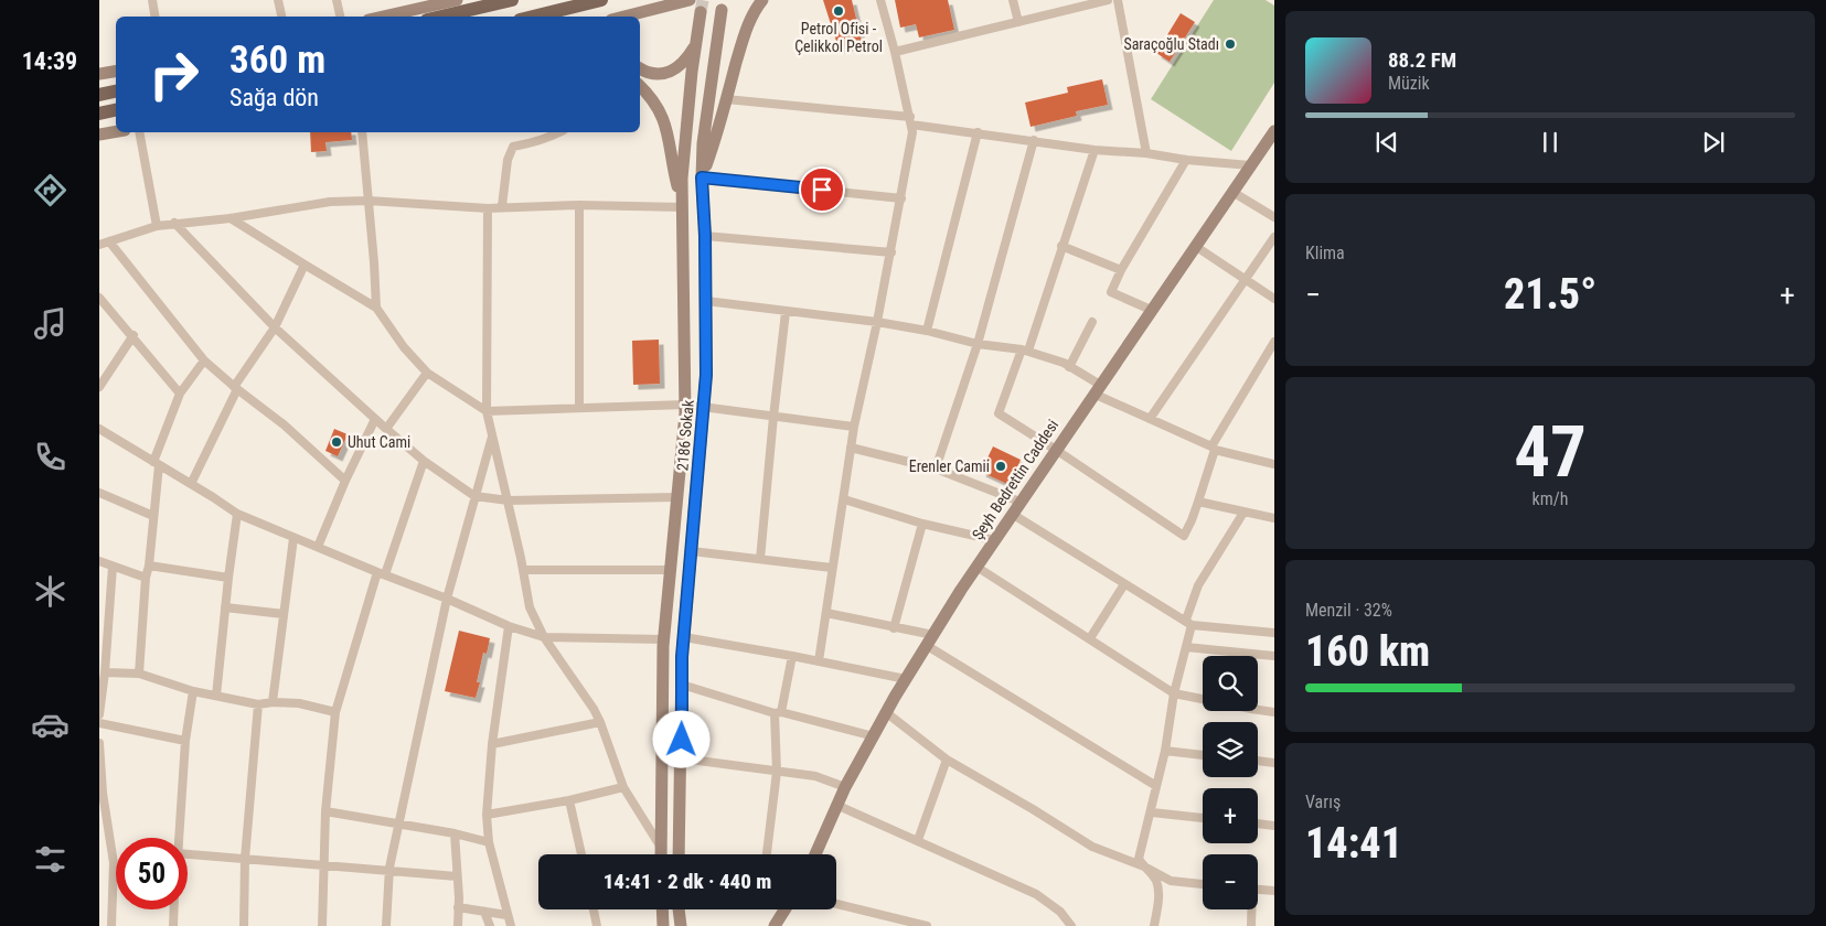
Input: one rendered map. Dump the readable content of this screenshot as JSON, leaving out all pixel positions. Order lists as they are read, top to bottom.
{
  "streets": {
    "main road": ["2186 Sokak", "Şeyh Bedrettin Caddesi"]
  },
  "places": [
    "Petrol Ofisi - Çelikkol Petrol",
    "Saraçoğlu Stadı",
    "Uhut Cami",
    "Erenler Camii"
  ],
  "page": {
    "tabs": "14:39",
    "turn": ["360 m", "Sağa dön"],
    "song": ["88.2 FM", "Müzik"],
    "tile": [
      "Klima",
      ["47", "km/h"],
      ["Menzil · 32%", "160 km"],
      ["Varış", "14:41"]
    ],
    "heat": ["−", "21.5°", "+"],
    "map_buttons": ["+", "−"],
    "limit": "50",
    "trip": "14:41 · 2 dk · 440 m"
  }
}
